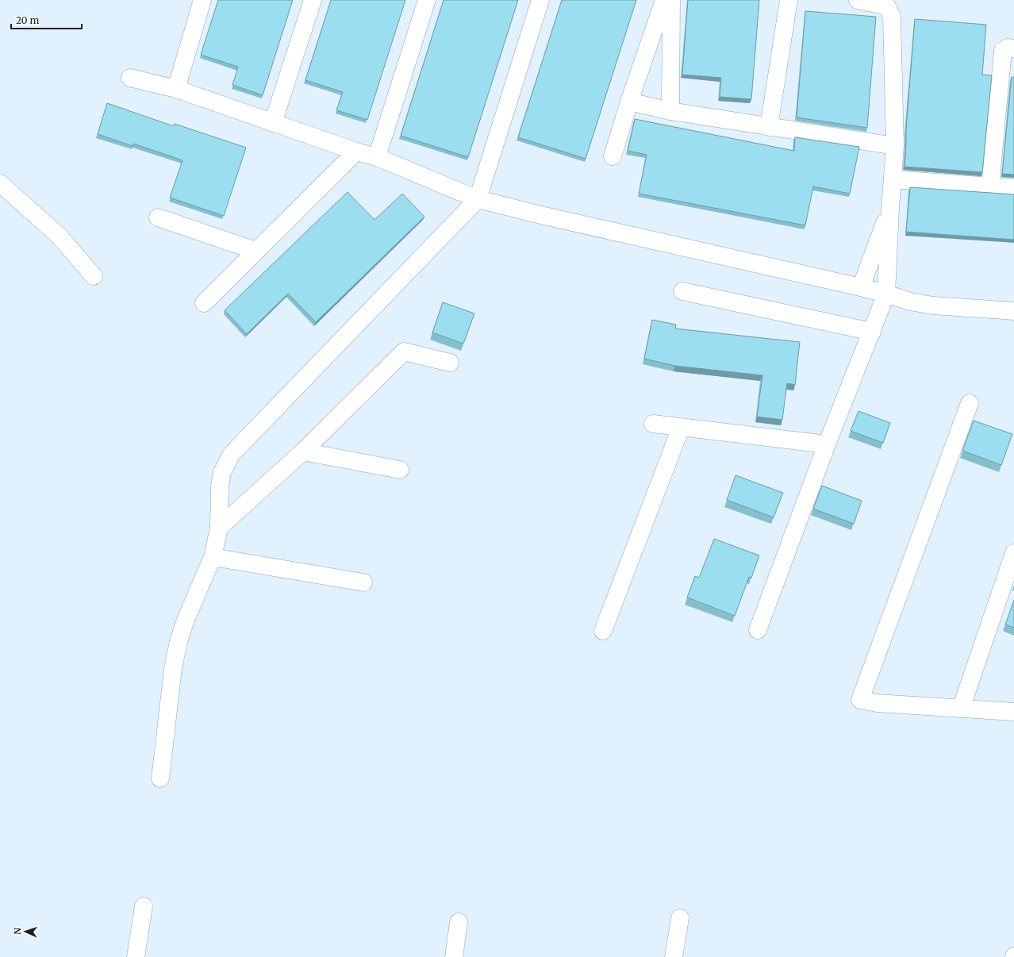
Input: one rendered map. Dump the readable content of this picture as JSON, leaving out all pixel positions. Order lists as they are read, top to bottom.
{
  "scale_bar": "20 m",
  "north": "left"
}
